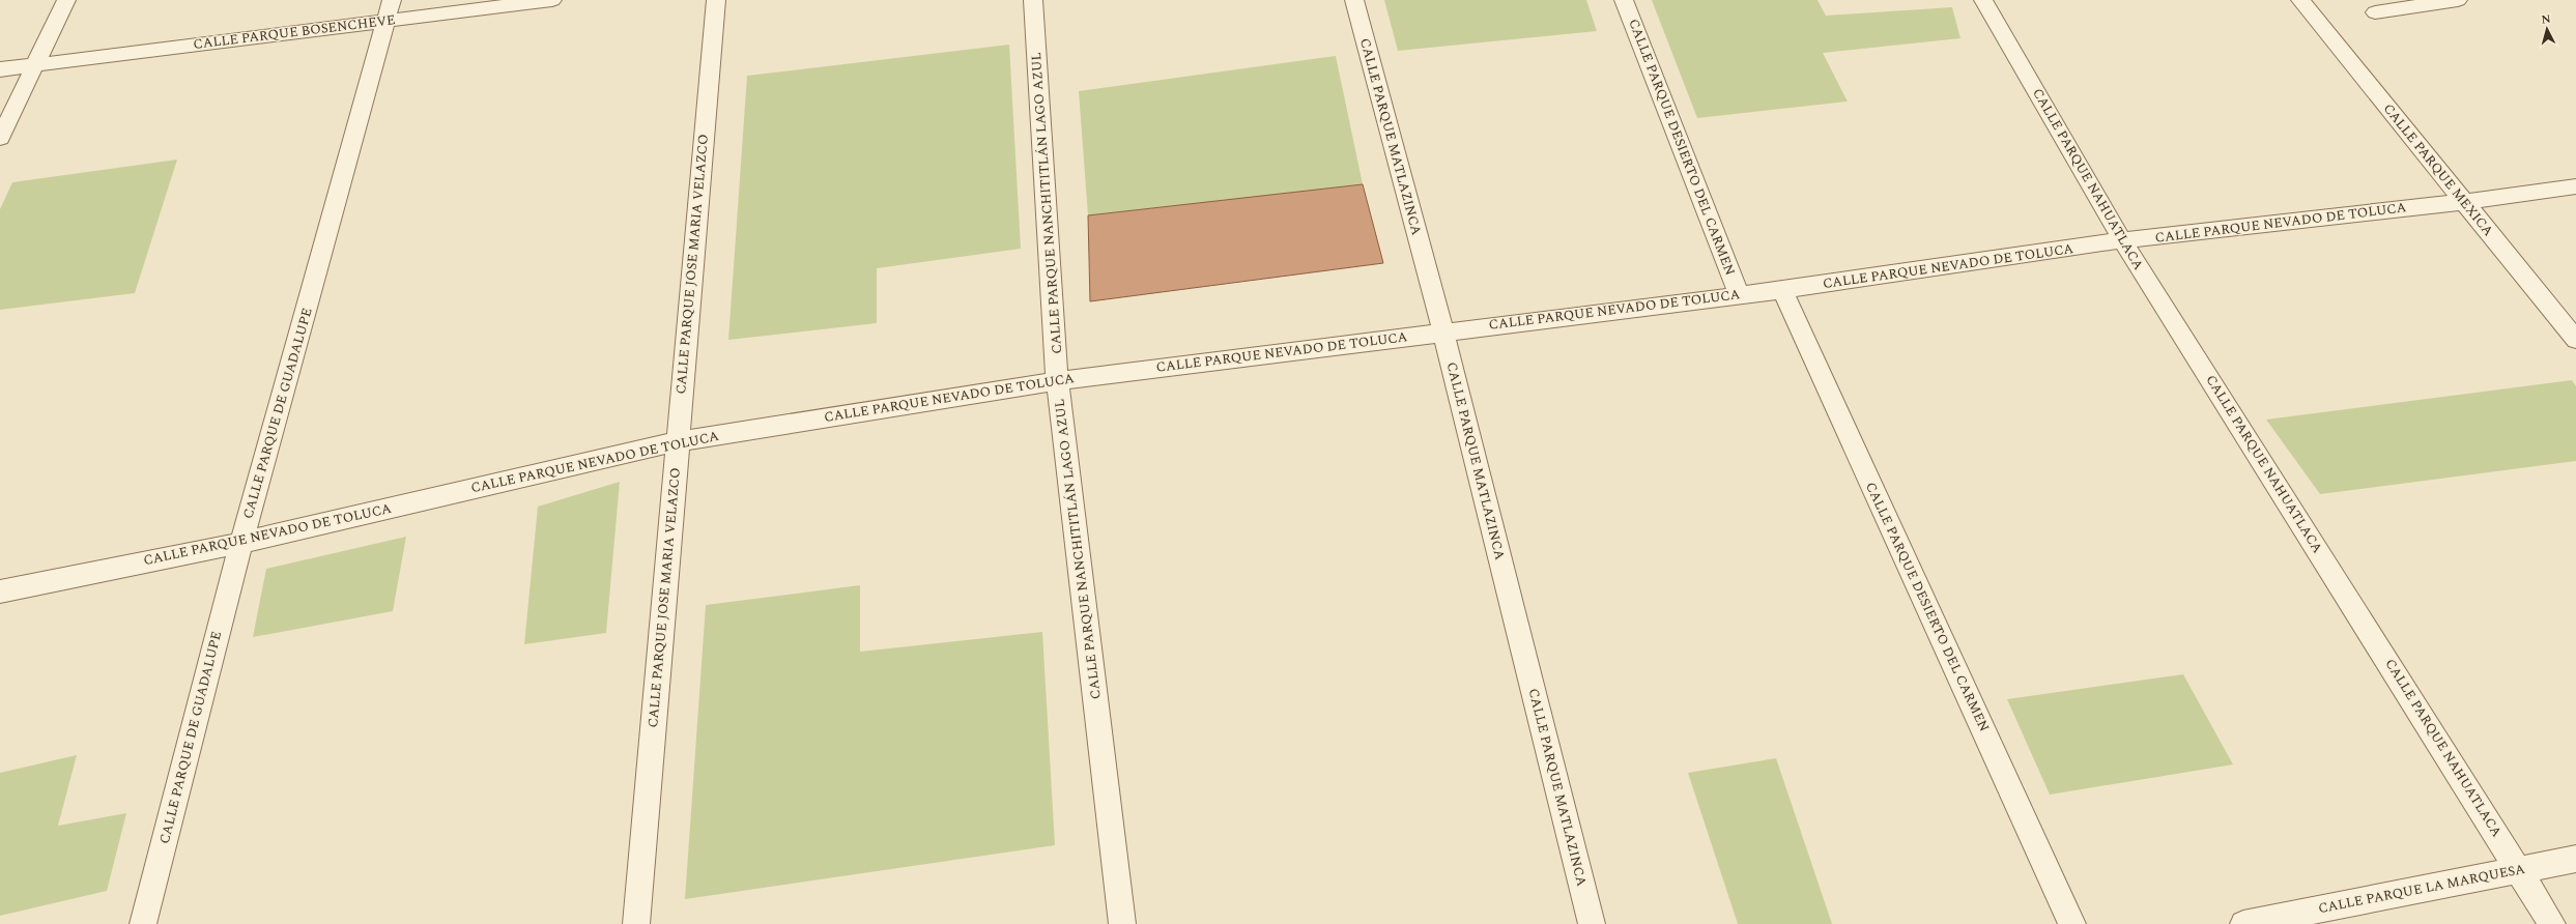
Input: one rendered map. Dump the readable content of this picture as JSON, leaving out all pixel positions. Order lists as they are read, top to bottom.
{
  "streets": {
    "street": [
      "CALLE PARQUE BOSENCHEVE",
      "CALLE PARQUE MATLAZINCA",
      "CALLE PARQUE DESIERTO DEL CARMEN",
      "CALLE PARQUE MEXICA",
      "CALLE PARQUE NAHUATLACA",
      "CALLE PARQUE NANCHITITLÁN LAGO AZUL",
      "CALLE PARQUE NEVADO DE TOLUCA",
      "CALLE PARQUE JOSE MARIA VELAZCO",
      "CALLE PARQUE DE GUADALUPE",
      "CALLE PARQUE LA MARQUESA"
    ]
  },
  "crossings": [
    ["CALLE PARQUE BOSENCHEVE", "CALLE PARQUE DE GUADALUPE"],
    ["CALLE PARQUE MATLAZINCA", "CALLE PARQUE NEVADO DE TOLUCA"],
    ["CALLE PARQUE DESIERTO DEL CARMEN", "CALLE PARQUE NEVADO DE TOLUCA"],
    ["CALLE PARQUE MEXICA", "CALLE PARQUE NEVADO DE TOLUCA"],
    ["CALLE PARQUE NAHUATLACA", "CALLE PARQUE NEVADO DE TOLUCA"],
    ["CALLE PARQUE NAHUATLACA", "CALLE PARQUE LA MARQUESA"],
    ["CALLE PARQUE NANCHITITLÁN LAGO AZUL", "CALLE PARQUE NEVADO DE TOLUCA"],
    ["CALLE PARQUE NEVADO DE TOLUCA", "CALLE PARQUE JOSE MARIA VELAZCO"],
    ["CALLE PARQUE NEVADO DE TOLUCA", "CALLE PARQUE DE GUADALUPE"]
  ],
  "north": "top"
}
